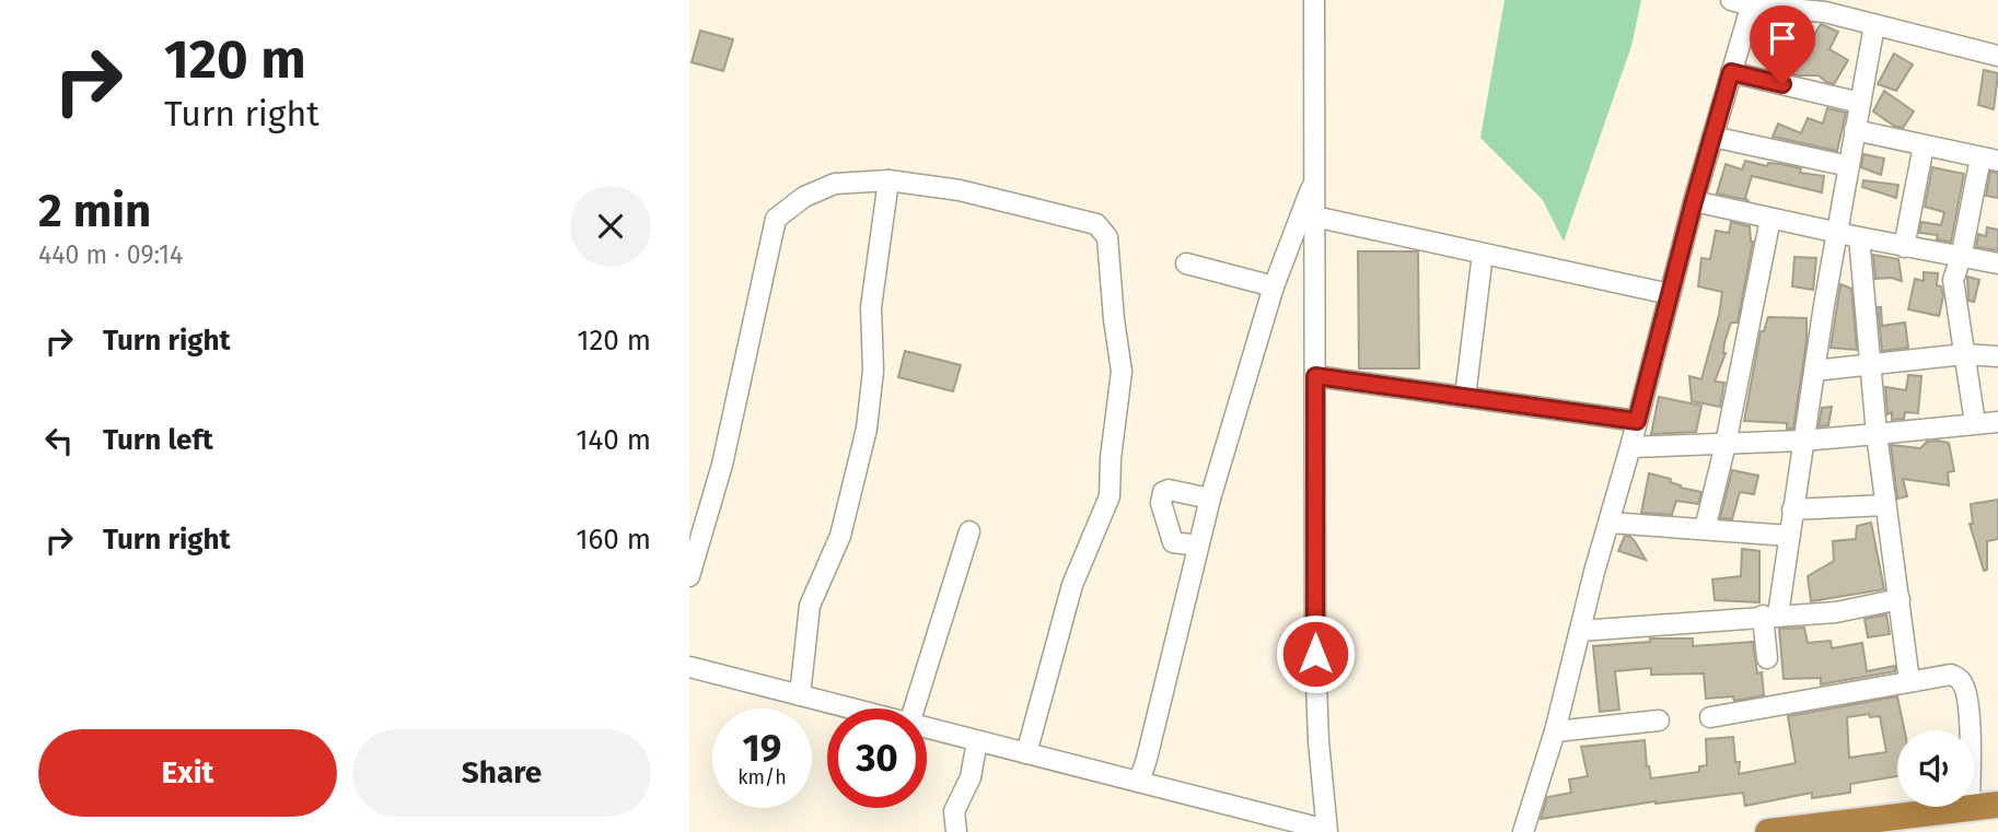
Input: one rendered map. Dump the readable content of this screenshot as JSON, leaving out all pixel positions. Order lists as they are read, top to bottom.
{
  "page": {
    "turn": ["120 m", "Turn right"],
    "heading": ["2 min", "440 m · 09:14"],
    "list": [
      {
        "name": "Turn right",
        "value": "120 m"
      },
      {
        "name": "Turn left",
        "value": "140 m"
      },
      {
        "name": "Turn right",
        "value": "160 m"
      }
    ],
    "speed": "19 km/h",
    "limit": "30",
    "buttons": ["Exit", "Share"]
  }
}
